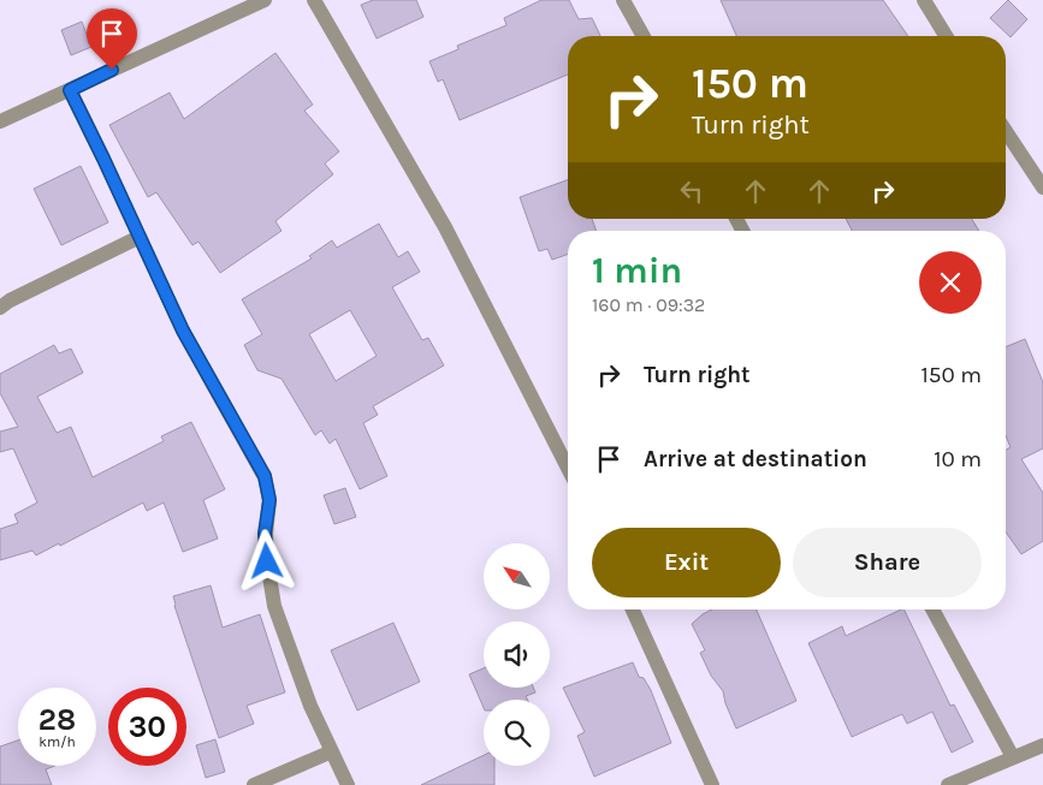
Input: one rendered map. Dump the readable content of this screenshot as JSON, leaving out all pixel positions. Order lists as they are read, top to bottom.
{
  "north": "top left",
  "page": {
    "turn": ["150 m", "Turn right"],
    "heading": ["1 min", "160 m · 09:32"],
    "list": [
      {
        "name": "Turn right",
        "value": "150 m"
      },
      {
        "name": "Arrive at destination",
        "value": "10 m"
      }
    ],
    "buttons": ["Exit", "Share"],
    "speed": "28 km/h",
    "limit": "30"
  }
}
